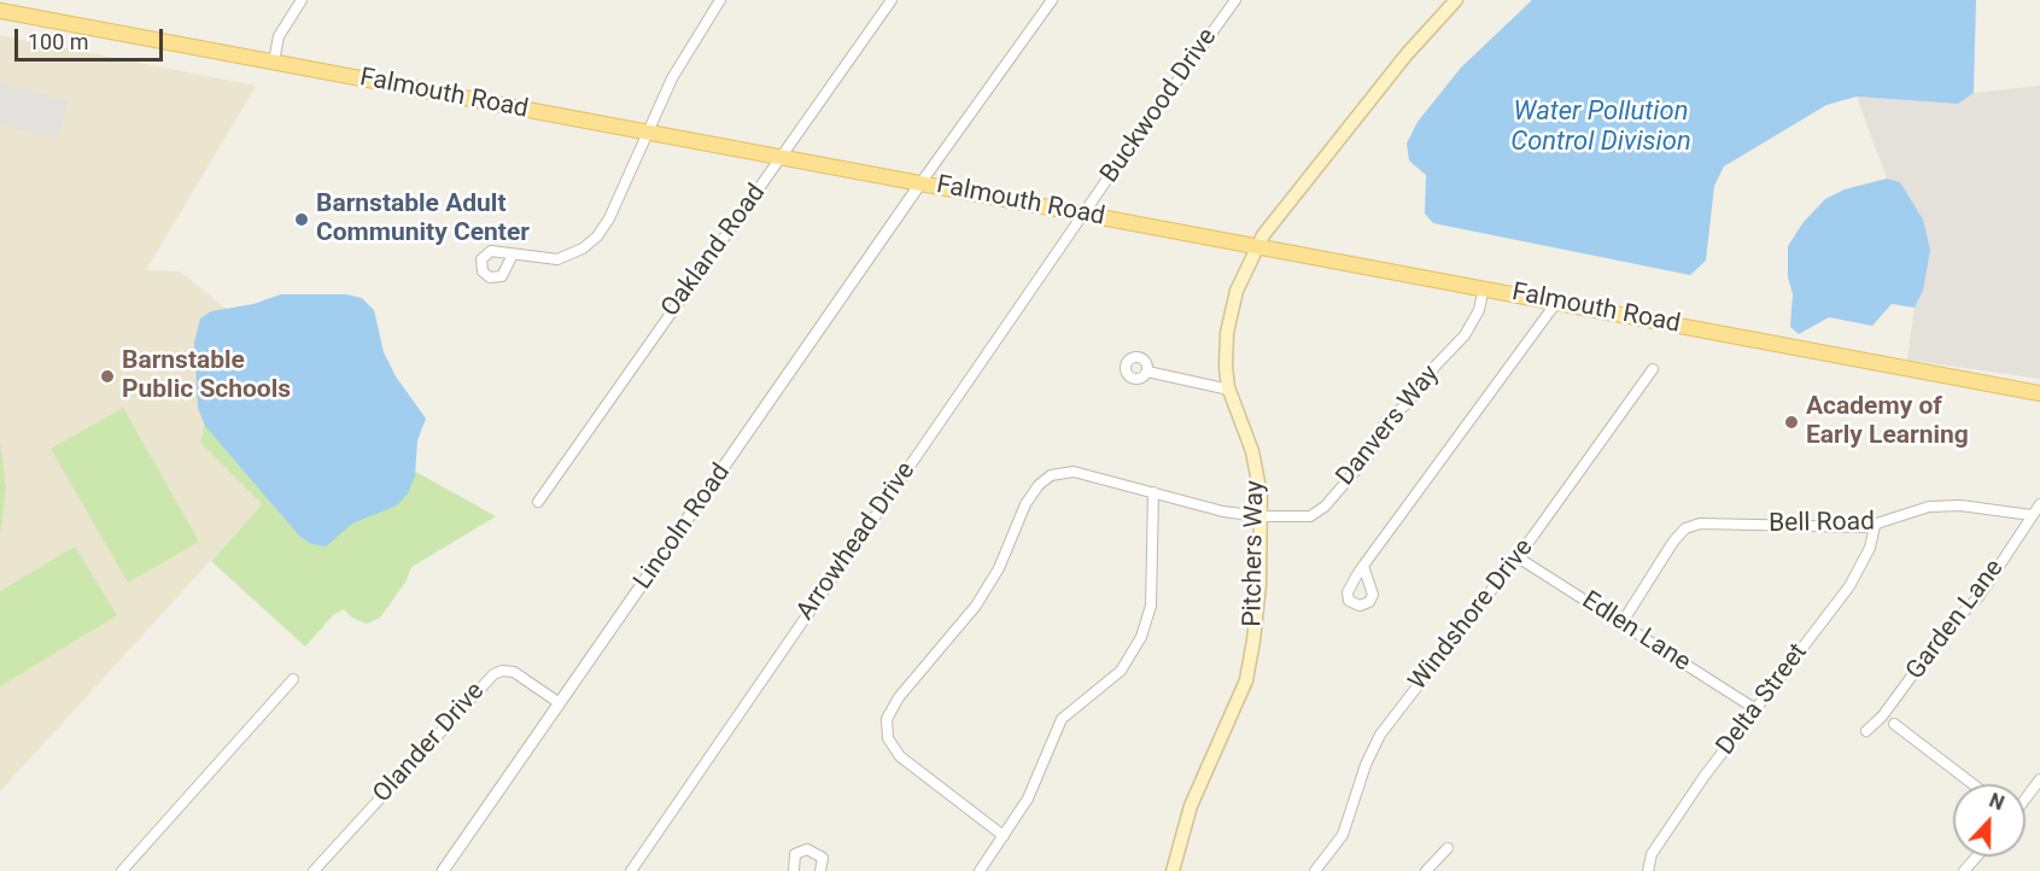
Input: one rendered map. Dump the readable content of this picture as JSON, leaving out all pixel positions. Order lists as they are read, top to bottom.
{
  "streets": {
    "main road": ["Falmouth Road", "Pitchers Way"],
    "street": [
      "Buckwood Drive",
      "Oakland Road",
      "Danvers Way",
      "Bell Road",
      "Lincoln Road",
      "Arrowhead Drive",
      "Windshore Drive",
      "Garden Lane",
      "Edlen Lane",
      "Delta Street",
      "Olander Drive"
    ]
  },
  "crossings": [
    ["Falmouth Road", "Buckwood Drive"],
    ["Falmouth Road", "Oakland Road"],
    ["Falmouth Road", "Danvers Way"],
    ["Falmouth Road", "Lincoln Road"],
    ["Falmouth Road", "Arrowhead Drive"],
    ["Falmouth Road", "Pitchers Way"],
    ["Buckwood Drive", "Arrowhead Drive"],
    ["Danvers Way", "Pitchers Way"],
    ["Bell Road", "Garden Lane"],
    ["Bell Road", "Edlen Lane"],
    ["Bell Road", "Delta Street"],
    ["Lincoln Road", "Olander Drive"],
    ["Windshore Drive", "Edlen Lane"],
    ["Edlen Lane", "Delta Street"]
  ],
  "water": ["Water Pollution Control Division"],
  "places": ["Barnstable Adult Community Center", "Barnstable Public Schools", "Academy of Early Learning"],
  "scale_bar": "100 m",
  "north": "top"
}
